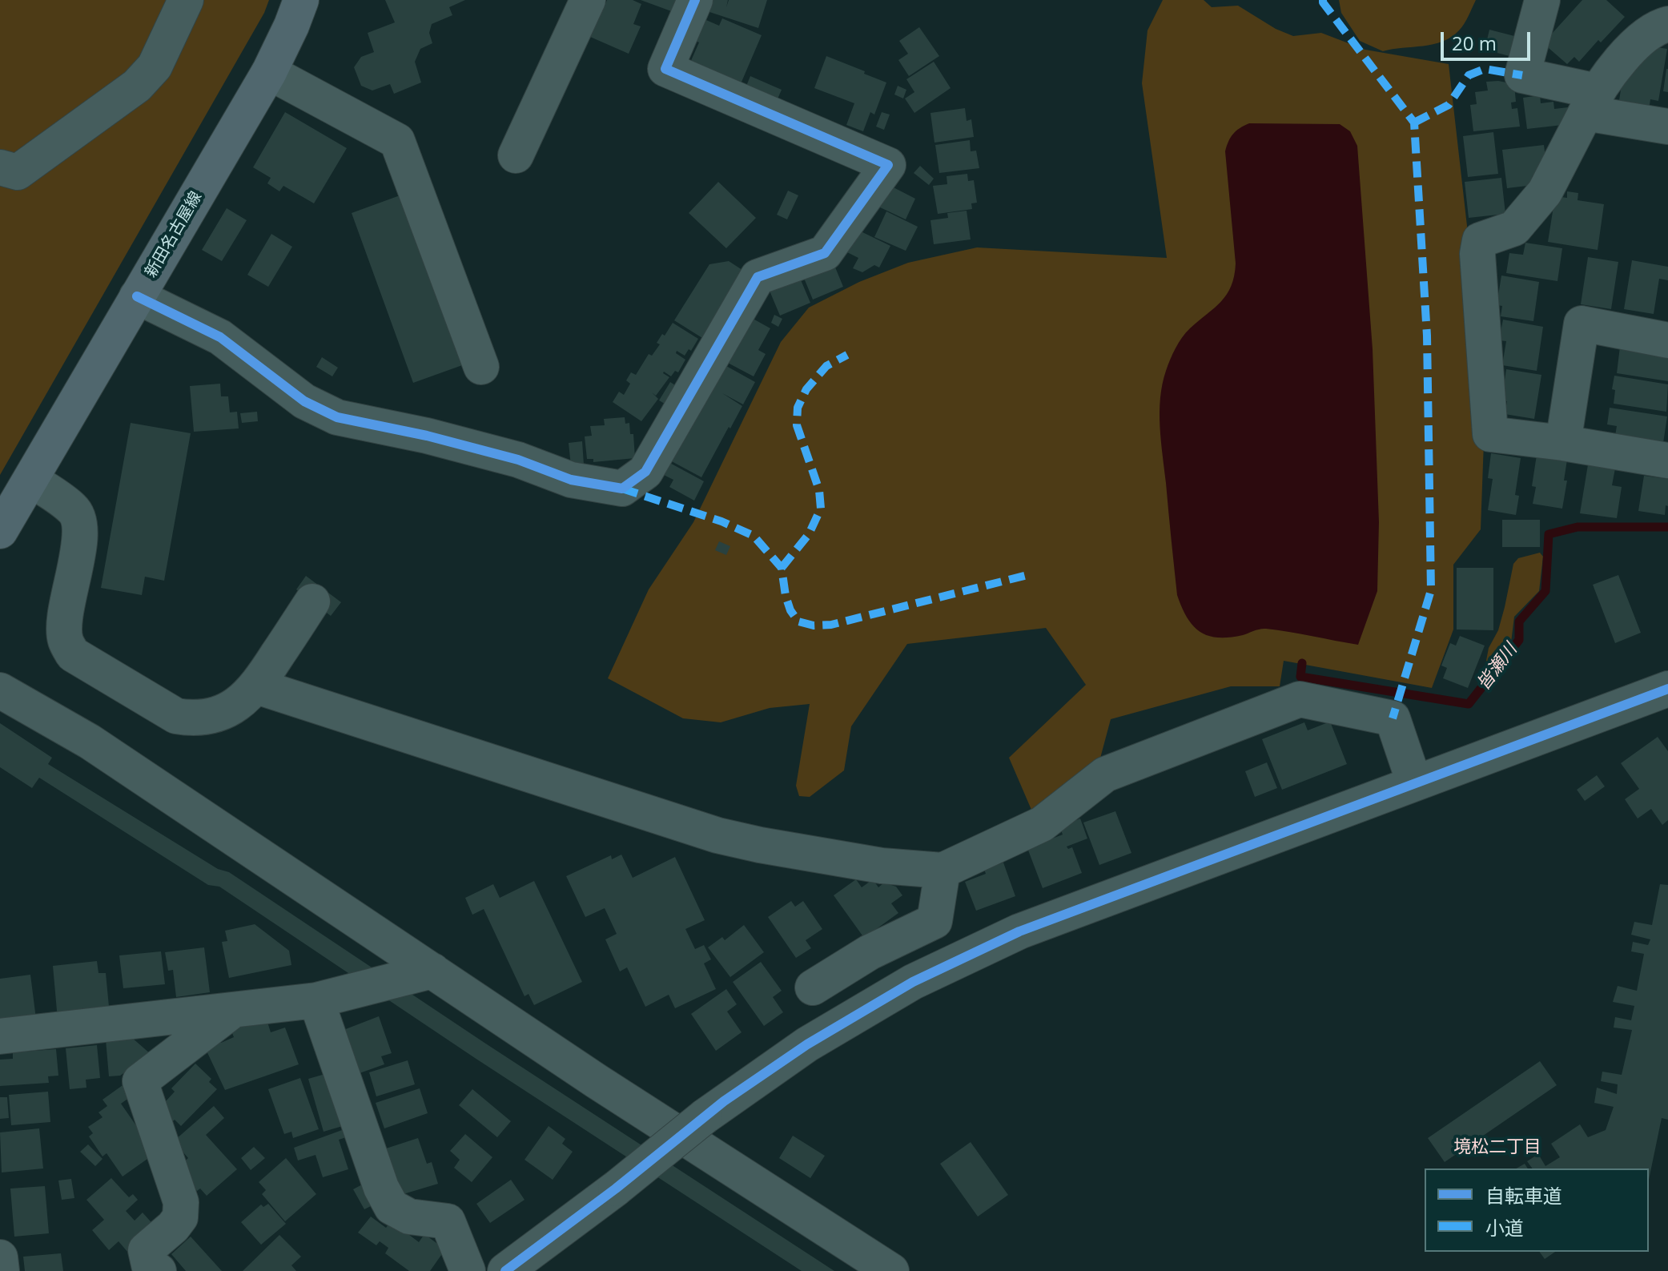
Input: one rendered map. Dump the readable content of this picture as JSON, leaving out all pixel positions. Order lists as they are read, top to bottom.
{
  "streets": {
    "main road": ["新田名古屋線"]
  },
  "districts": ["境松二丁目"],
  "water": ["皆瀬川"],
  "legend": ["自転車道", "小道"],
  "scale_bar": "20 m"
}
